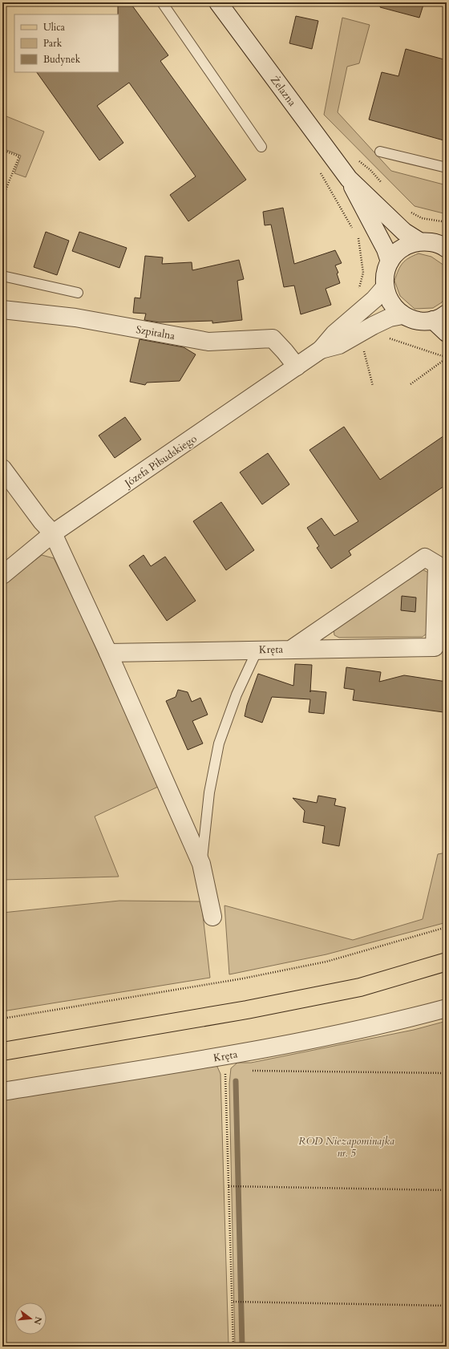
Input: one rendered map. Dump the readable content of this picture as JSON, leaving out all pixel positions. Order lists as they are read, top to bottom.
{
  "streets": {
    "street": [
      "Żelazna",
      "Szpitalna",
      "Józefa Piłsudskiego",
      "Kręta"
    ]
  },
  "crossings": [
    ["Szpitalna", "Józefa Piłsudskiego"]
  ],
  "parks": ["ROD Niezapominajka nr. 5"],
  "legend": ["Ulica", "Park", "Budynek"],
  "north": "right"
}
